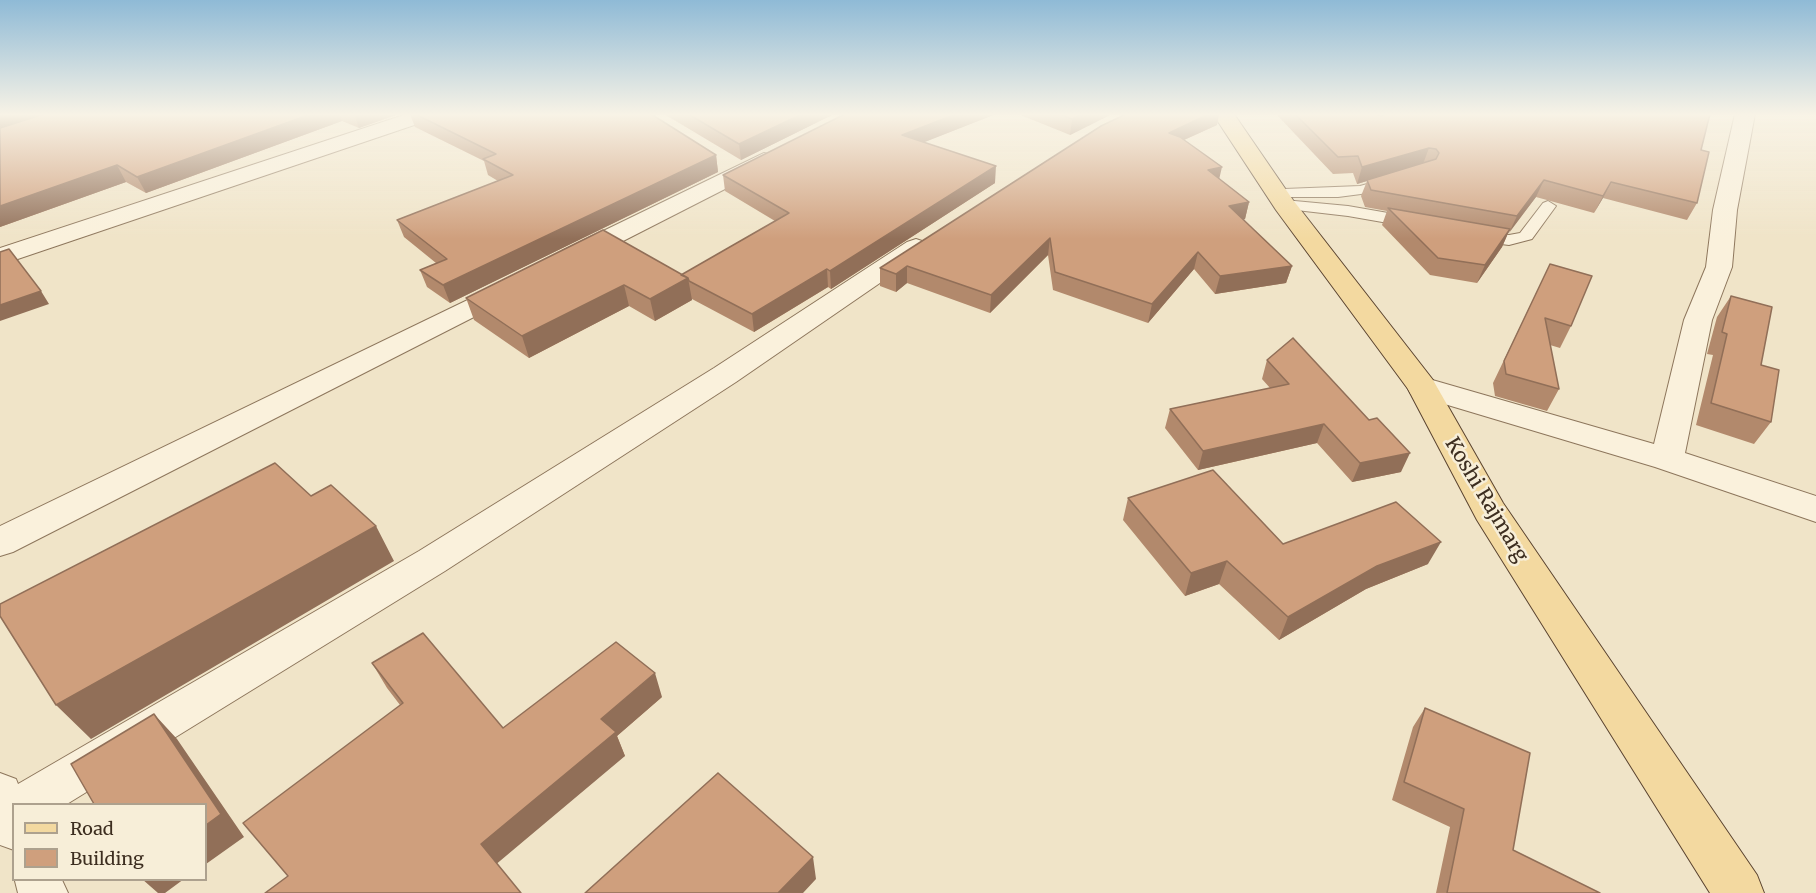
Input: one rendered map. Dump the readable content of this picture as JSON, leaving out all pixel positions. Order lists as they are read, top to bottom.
{
  "streets": {
    "main road": ["Koshi Rajmarg"]
  },
  "legend": ["Road", "Building"]
}
